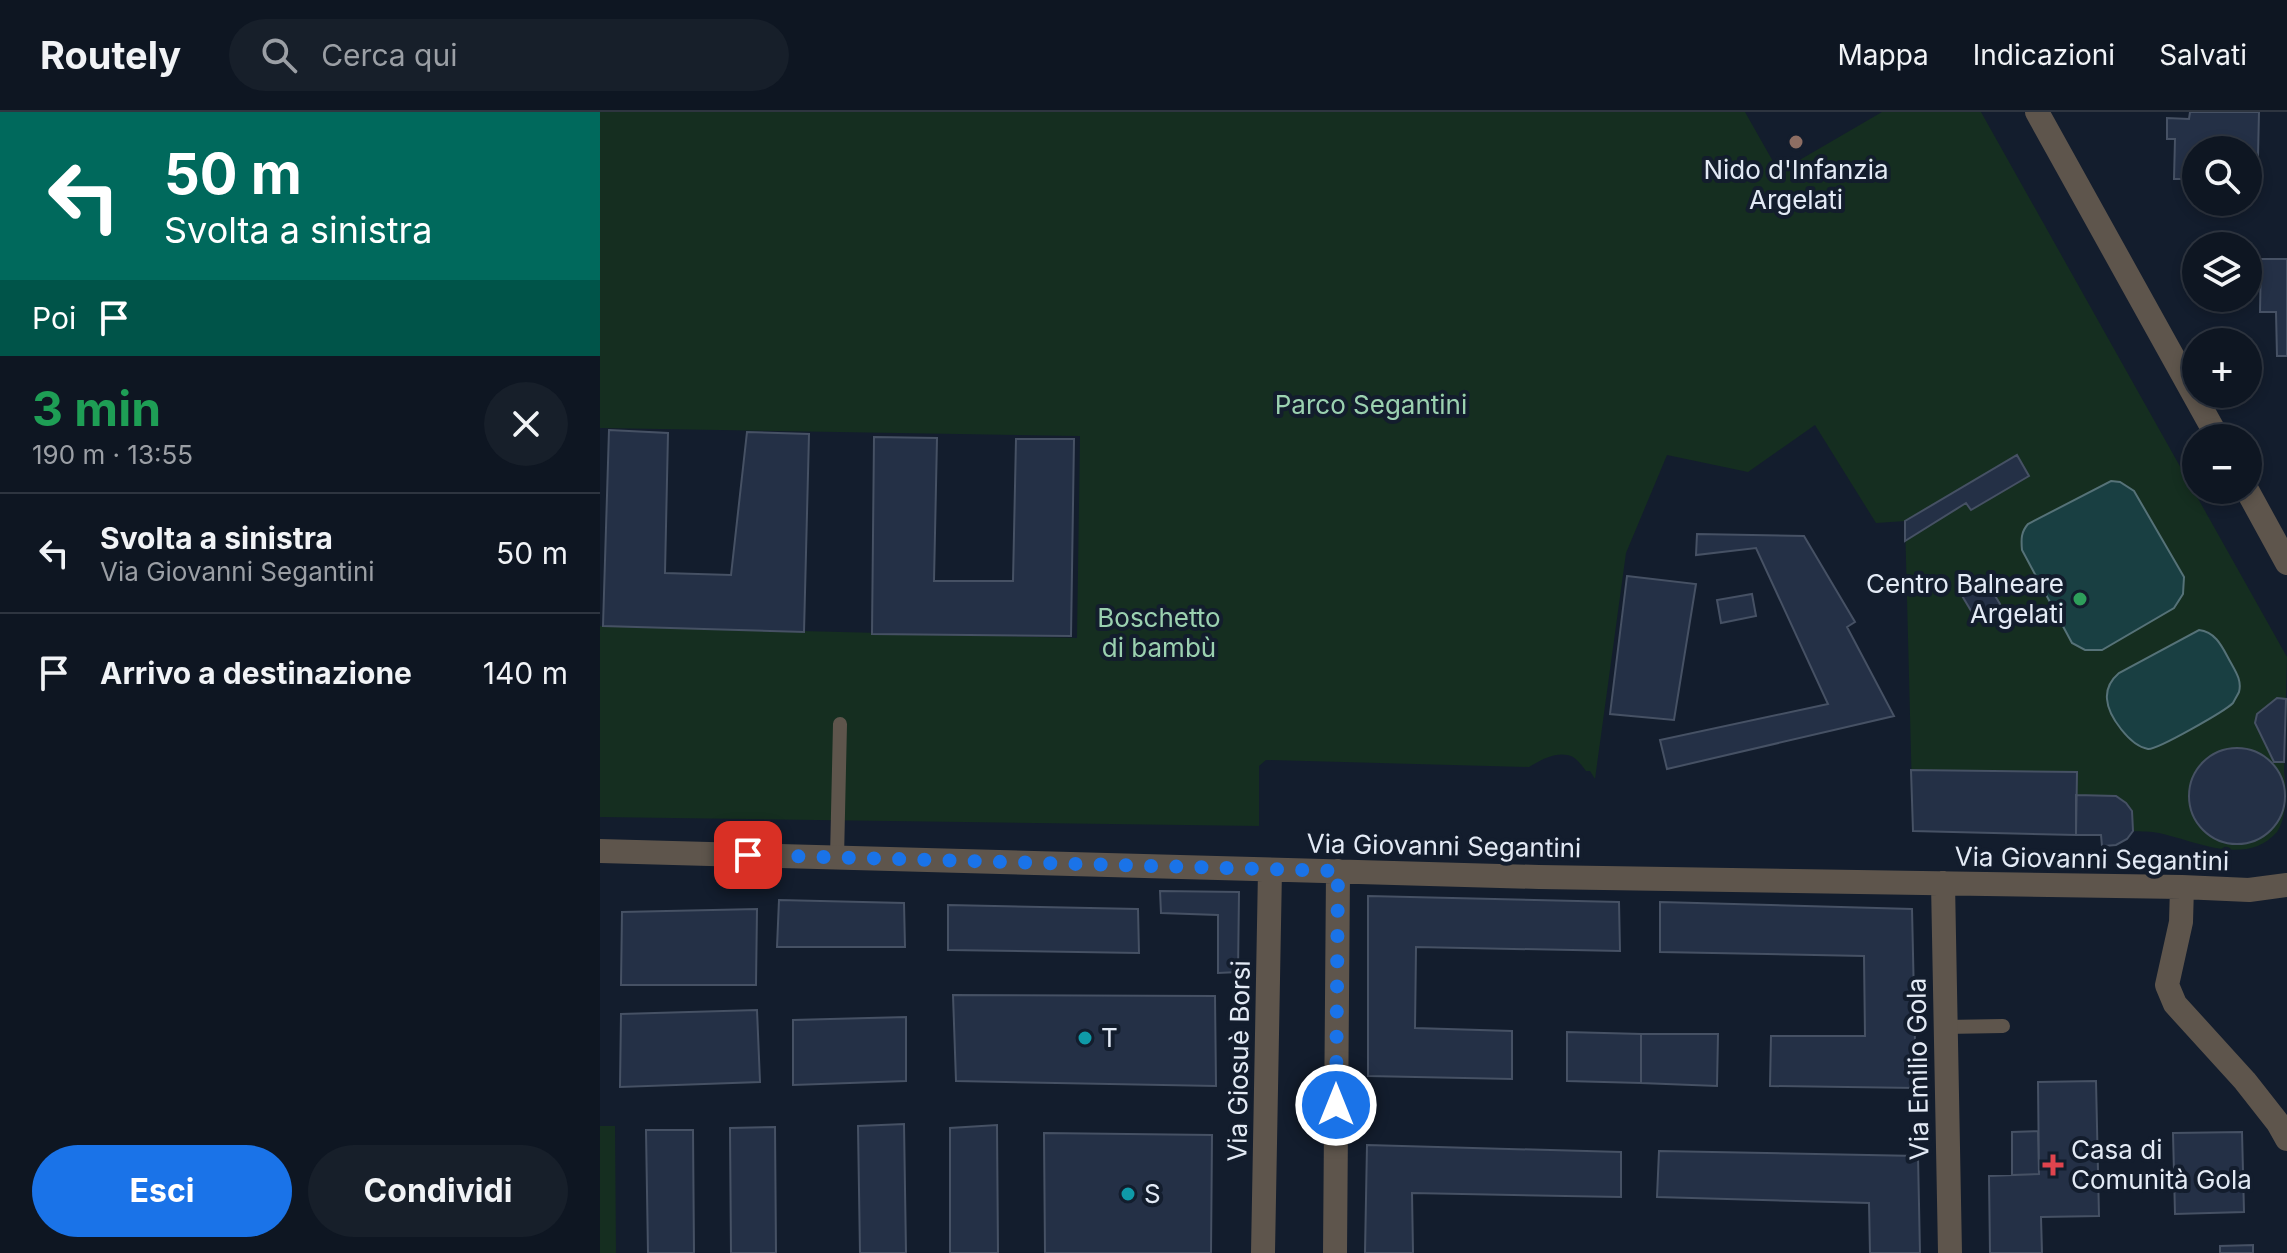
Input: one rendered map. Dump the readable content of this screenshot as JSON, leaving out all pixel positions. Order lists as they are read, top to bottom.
{
  "streets": {
    "street": ["Via Giovanni Segantini", "Via Giosuè Borsi", "Via Emilio Gola"]
  },
  "crossings": [
    ["Via Giovanni Segantini", "Via Giosuè Borsi"],
    ["Via Giovanni Segantini", "Via Emilio Gola"]
  ],
  "parks": ["Parco Segantini", "Boschetto di bambù"],
  "places": {
    "other": [
      "Nido d'Infanzia Argelati",
      "Centro Balneare Argelati",
      "T",
      "S"
    ],
    "health": ["Casa di Comunità Gola"]
  },
  "page": {
    "header": "Routely",
    "search": "Cerca qui",
    "nav": ["Mappa", "Indicazioni", "Salvati"],
    "turn": ["50 m", "Svolta a sinistra"],
    "map_buttons": ["+", "−"],
    "then": "Poi",
    "heading": ["3 min", "190 m · 13:55"],
    "list": [
      {
        "name": "Svolta a sinistra",
        "note": "Via Giovanni Segantini",
        "value": "50 m"
      },
      {
        "name": "Arrivo a destinazione",
        "value": "140 m"
      }
    ],
    "buttons": ["Esci", "Condividi"]
  }
}
